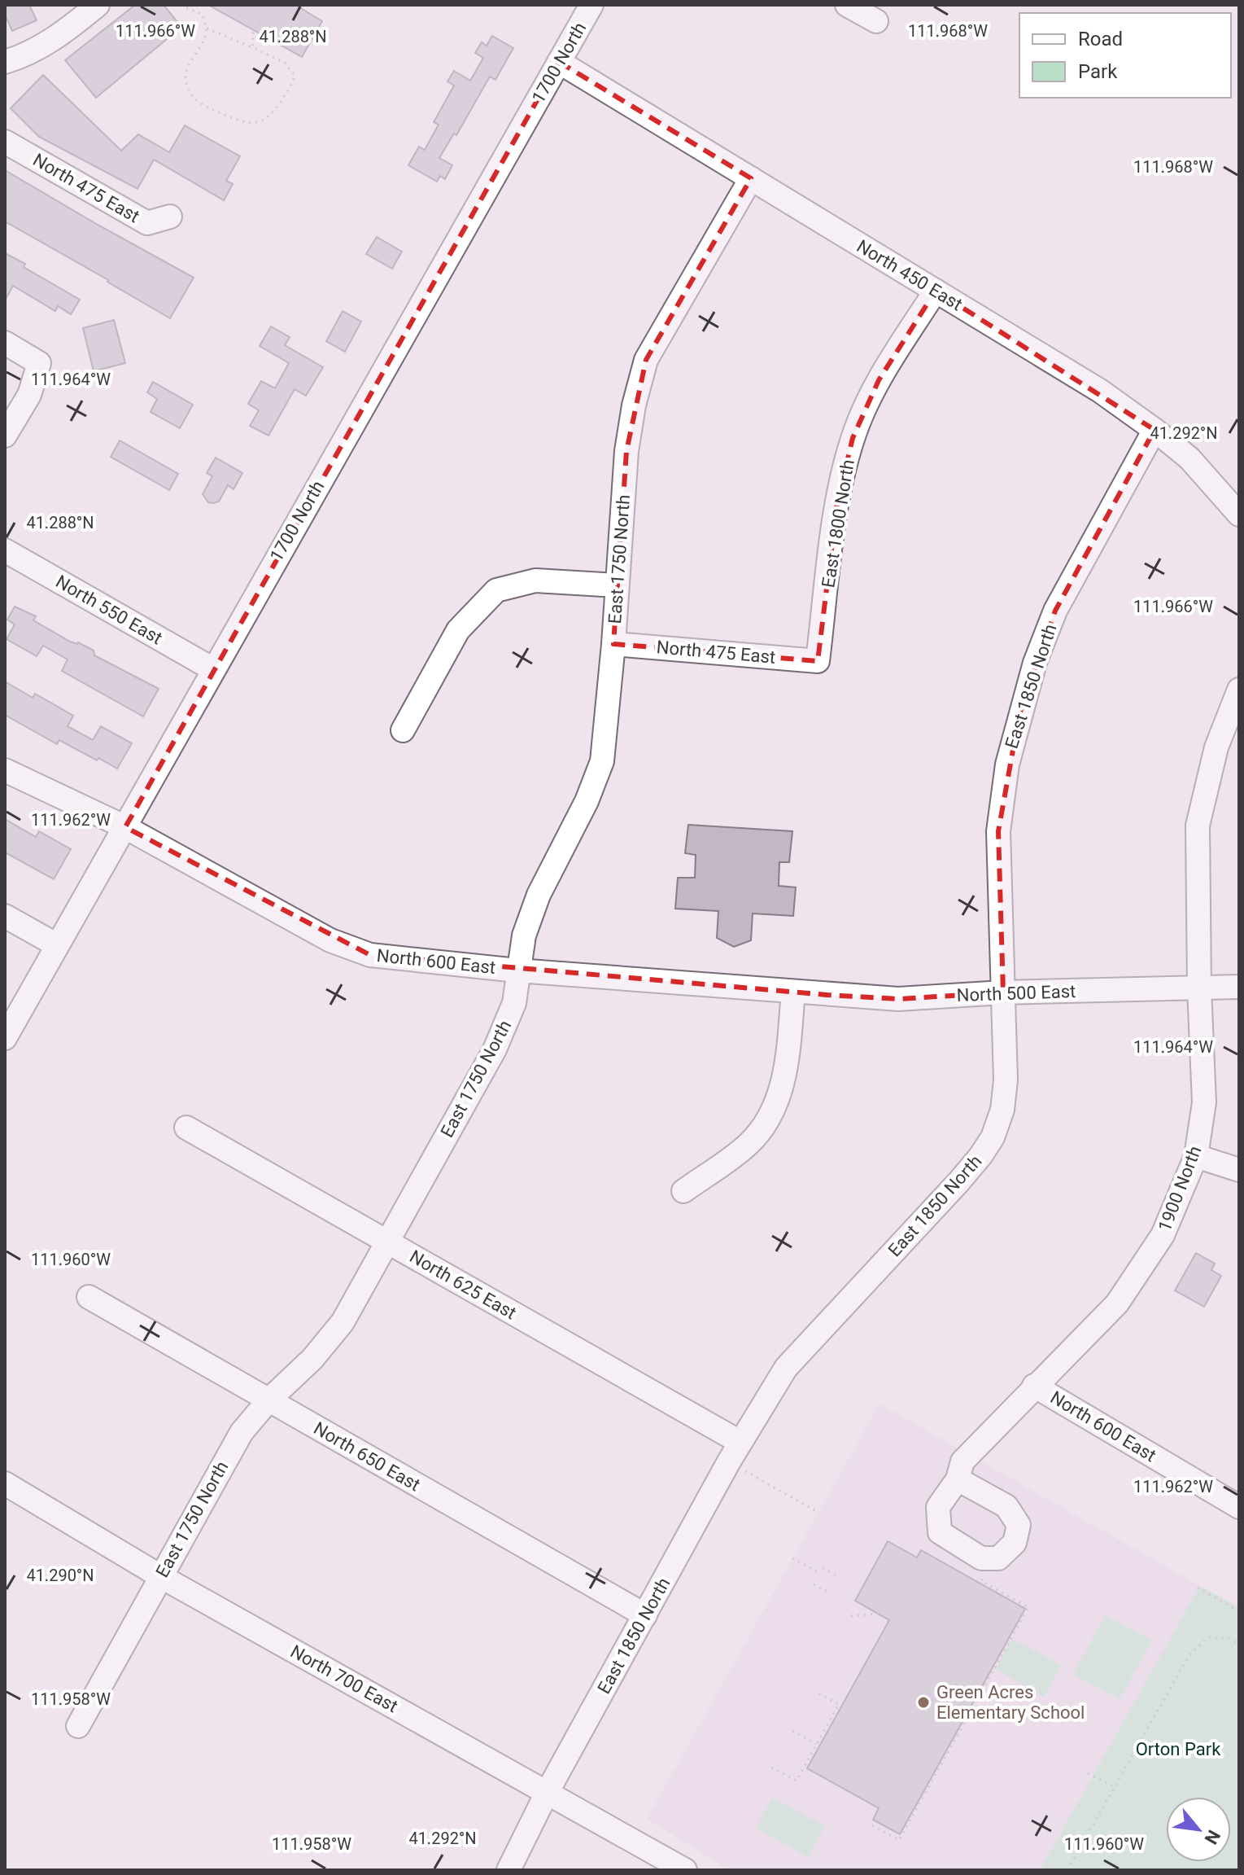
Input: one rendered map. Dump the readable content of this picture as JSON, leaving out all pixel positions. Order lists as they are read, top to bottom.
{
  "streets": {
    "street": [
      "1700 North",
      "North 475 East",
      "North 450 East",
      "East 1800 North",
      "East 1750 North",
      "North 550 East",
      "East 1850 North",
      "North 600 East",
      "North 500 East",
      "1900 North",
      "North 625 East",
      "North 650 East",
      "North 700 East"
    ]
  },
  "crossings": [
    ["1700 North", "North 450 East"],
    ["1700 North", "North 550 East"],
    ["1700 North", "North 600 East"],
    ["North 475 East", "East 1800 North"],
    ["North 475 East", "East 1750 North"],
    ["North 450 East", "East 1800 North"],
    ["North 450 East", "East 1750 North"],
    ["North 450 East", "East 1850 North"],
    ["East 1750 North", "North 600 East"],
    ["East 1750 North", "North 625 East"],
    ["East 1750 North", "North 650 East"],
    ["East 1750 North", "North 700 East"],
    ["East 1850 North", "North 500 East"],
    ["East 1850 North", "North 625 East"],
    ["East 1850 North", "North 650 East"],
    ["East 1850 North", "North 700 East"],
    ["North 600 East", "North 500 East"],
    ["North 600 East", "1900 North"],
    ["North 500 East", "1900 North"]
  ],
  "parks": ["Orton Park"],
  "places": ["Green Acres Elementary School"],
  "legend": ["Road", "Park"],
  "north": "bottom right",
  "coordinates": [
    "111.966°W",
    "111.968°W",
    "41.288°N",
    "111.964°W",
    "41.292°N",
    "111.962°W",
    "111.960°W",
    "41.290°N",
    "111.958°W"
  ]
}
